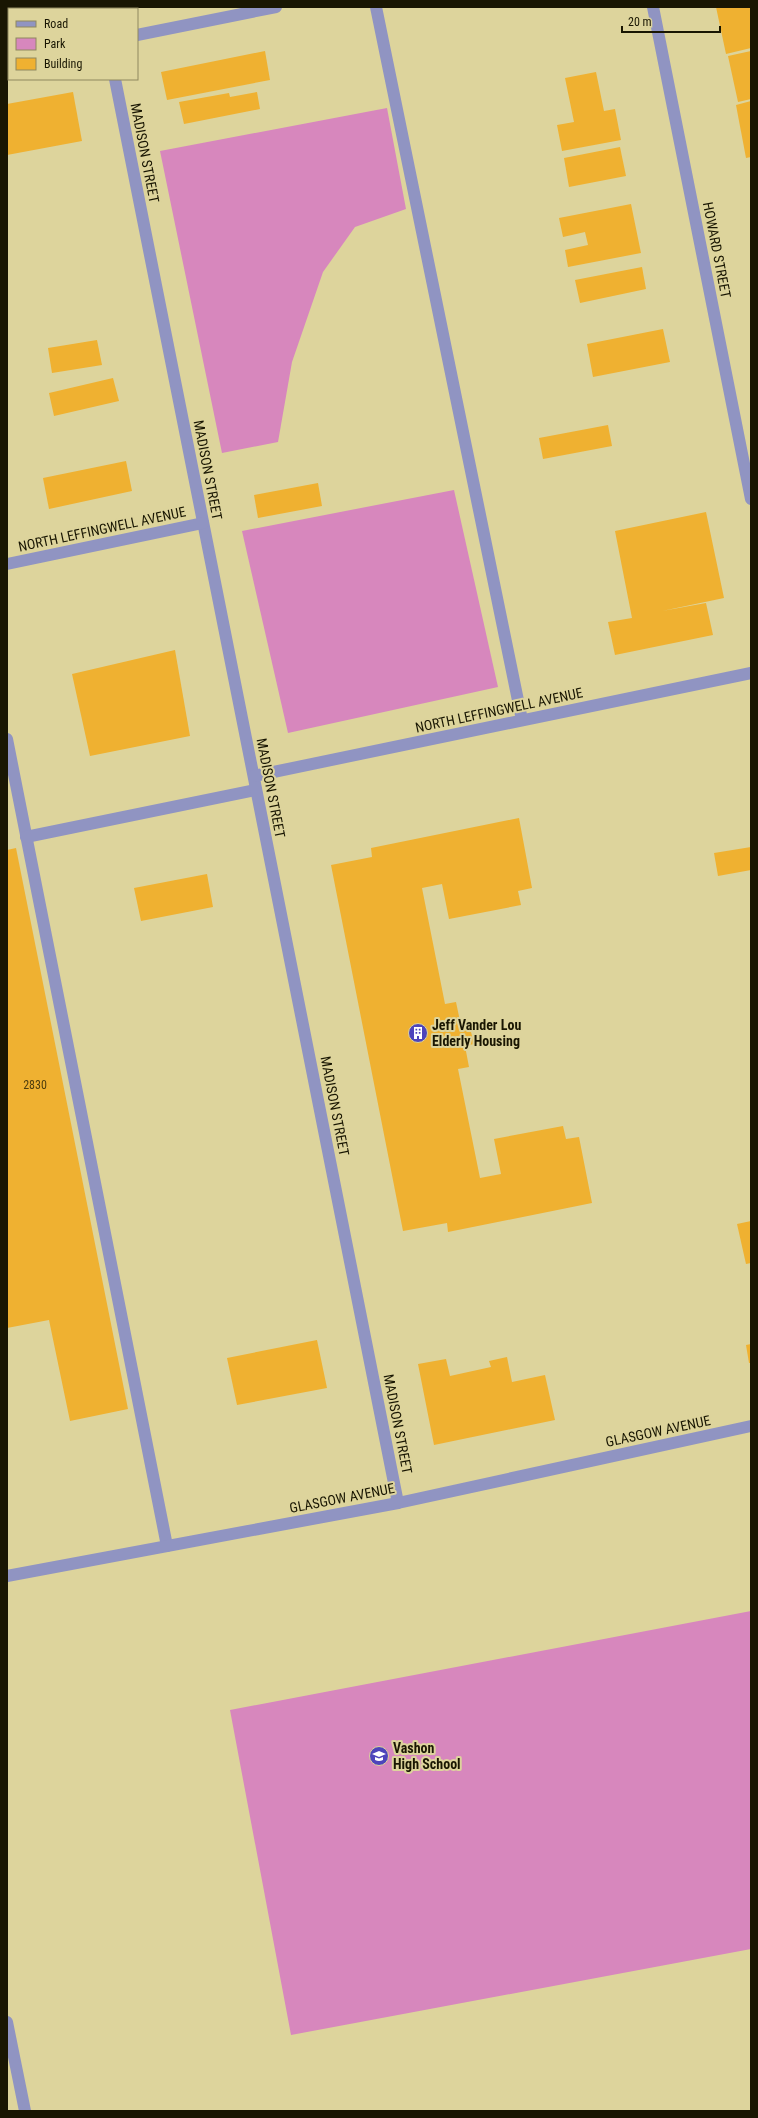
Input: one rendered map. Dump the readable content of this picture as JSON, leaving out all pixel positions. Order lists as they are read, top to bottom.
{
  "streets": {
    "street": [
      "MADISON STREET",
      "HOWARD STREET",
      "NORTH LEFFINGWELL AVENUE",
      "GLASGOW AVENUE"
    ]
  },
  "crossings": [
    ["MADISON STREET", "NORTH LEFFINGWELL AVENUE"],
    ["MADISON STREET", "GLASGOW AVENUE"]
  ],
  "places": {
    "building": ["Jeff Vander Lou Elderly Housing"],
    "school or university": ["Vashon High School"]
  },
  "house_numbers": ["2830"],
  "legend": ["Road", "Park", "Building"],
  "scale_bar": "20 m"
}
